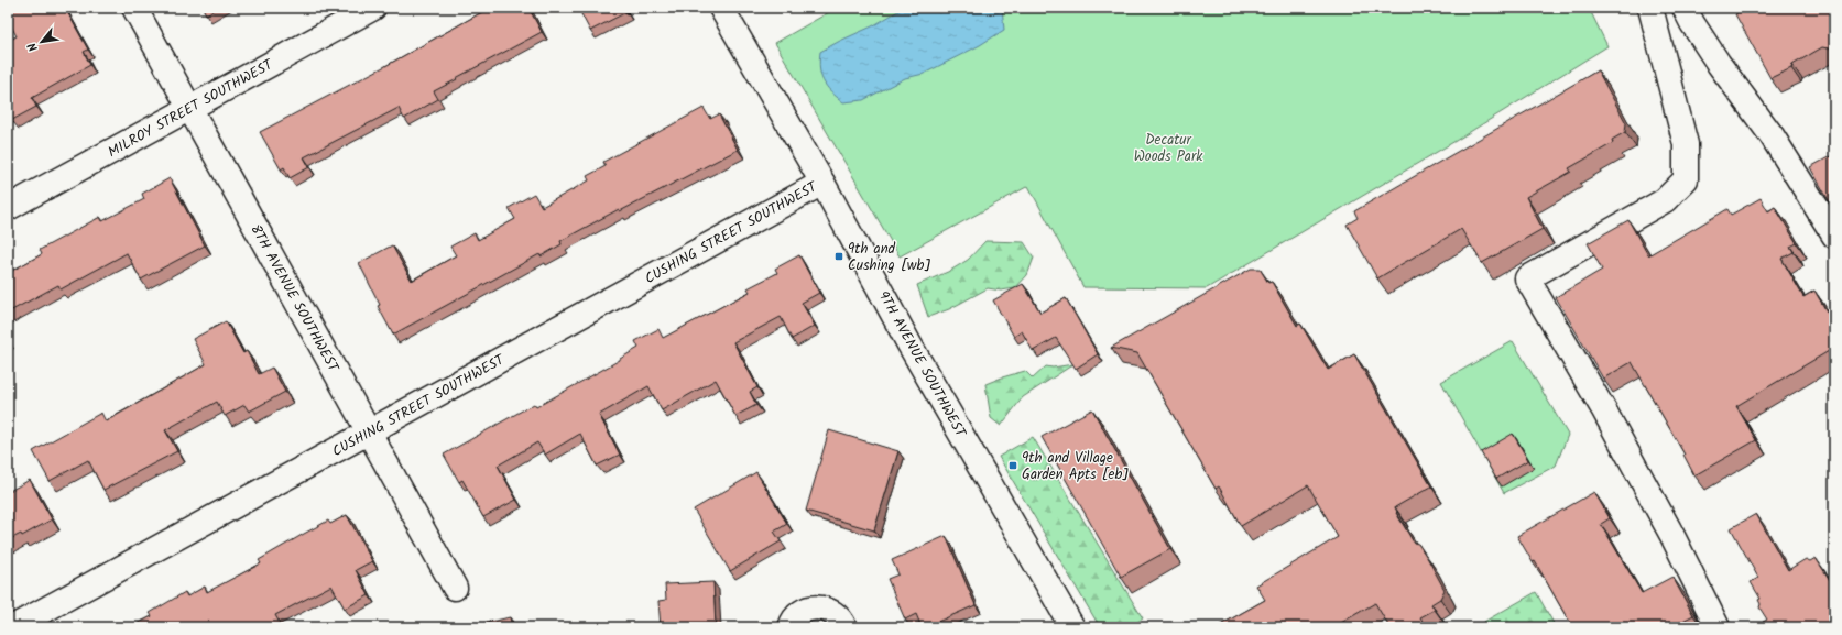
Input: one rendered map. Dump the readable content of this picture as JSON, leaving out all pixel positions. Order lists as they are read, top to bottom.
{
  "streets": {
    "street": [
      "MILROY STREET SOUTHWEST",
      "CUSHING STREET SOUTHWEST",
      "8TH AVENUE SOUTHWEST",
      "9TH AVENUE SOUTHWEST"
    ]
  },
  "crossings": [
    ["MILROY STREET SOUTHWEST", "8TH AVENUE SOUTHWEST"],
    ["CUSHING STREET SOUTHWEST", "8TH AVENUE SOUTHWEST"],
    ["CUSHING STREET SOUTHWEST", "9TH AVENUE SOUTHWEST"]
  ],
  "parks": ["Decatur Woods Park"],
  "places": {
    "transit": ["9th and Cushing [wb]", "9th and Village Garden Apts [eb]"]
  },
  "north": "bottom left"
}
